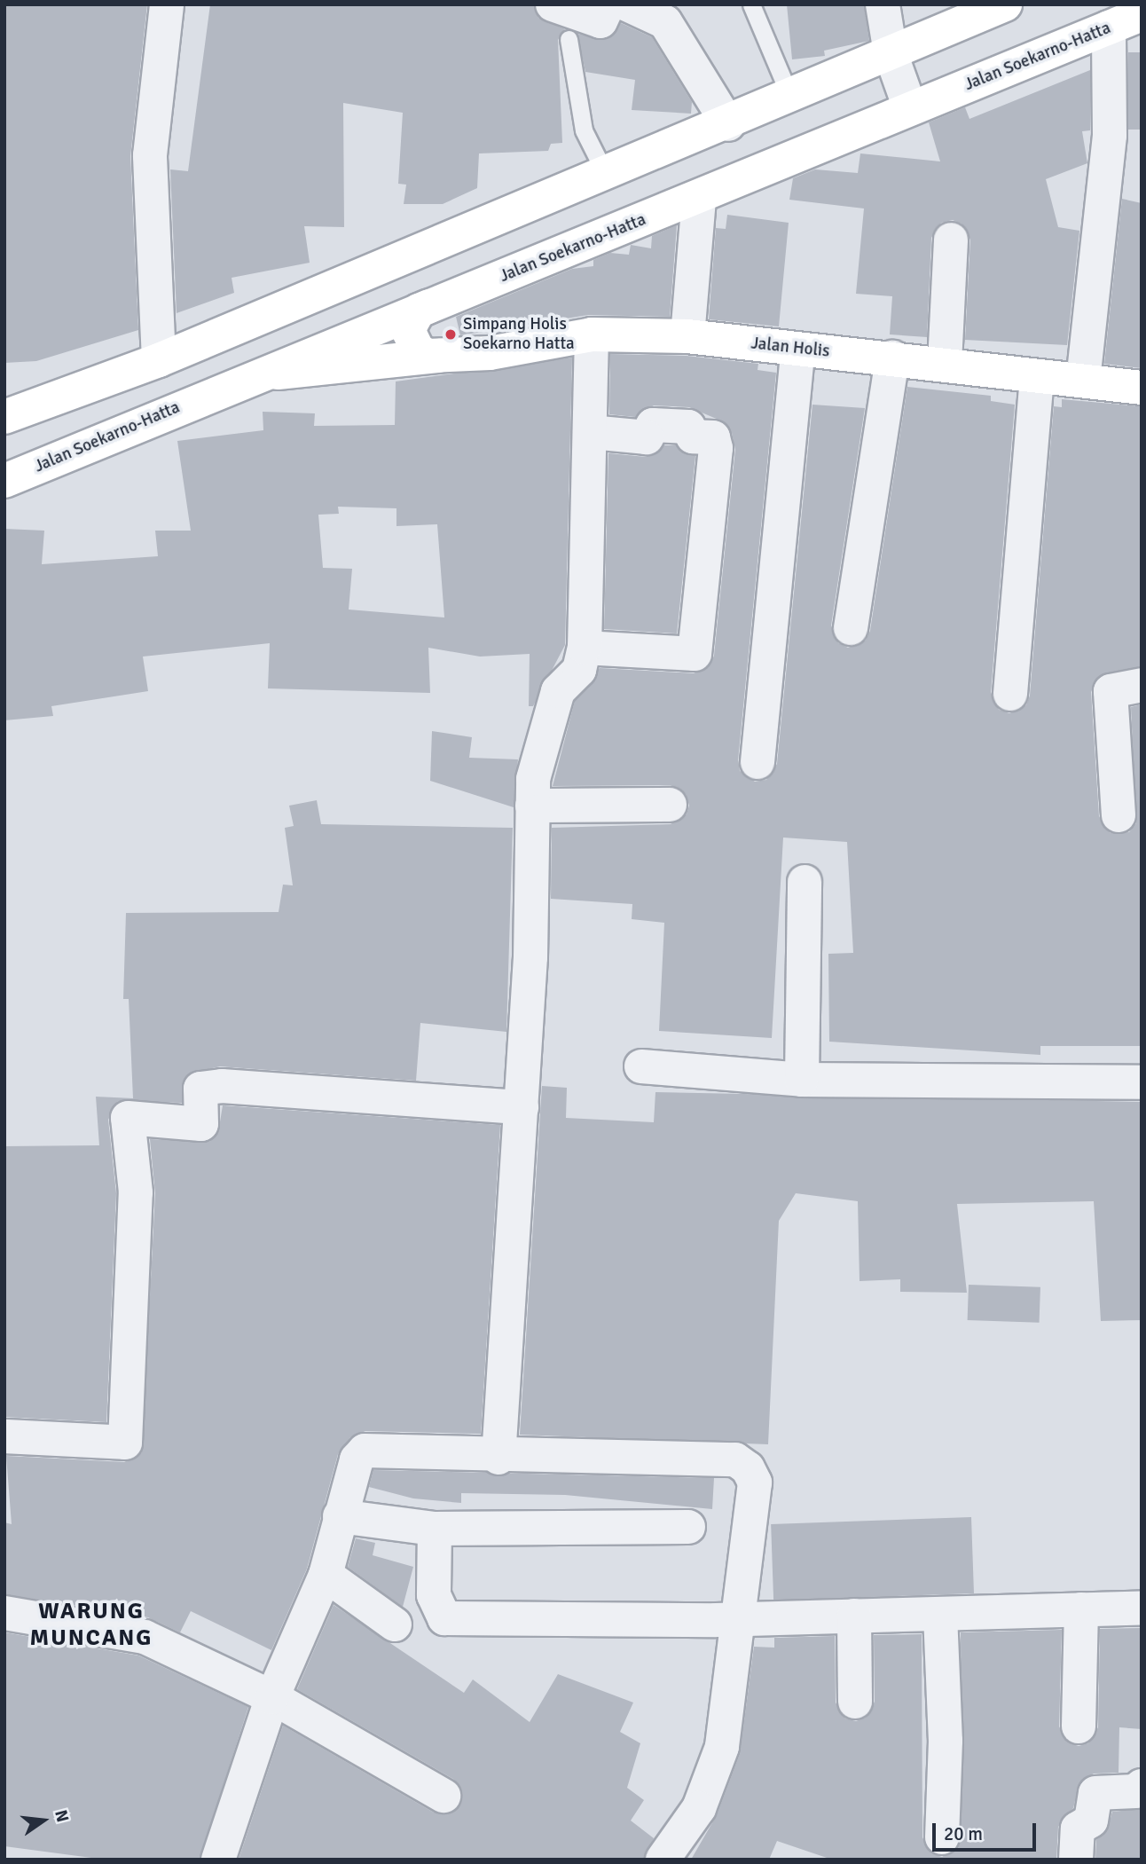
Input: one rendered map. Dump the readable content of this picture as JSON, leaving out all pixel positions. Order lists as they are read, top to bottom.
{
  "streets": {
    "main road": ["Jalan Soekarno-Hatta", "Jalan Holis"]
  },
  "crossings": [
    ["Jalan Soekarno-Hatta", "Jalan Holis"]
  ],
  "districts": ["WARUNG MUNCANG"],
  "places": ["Simpang Holis Soekarno Hatta"],
  "scale_bar": "20 m",
  "north": "right"
}
